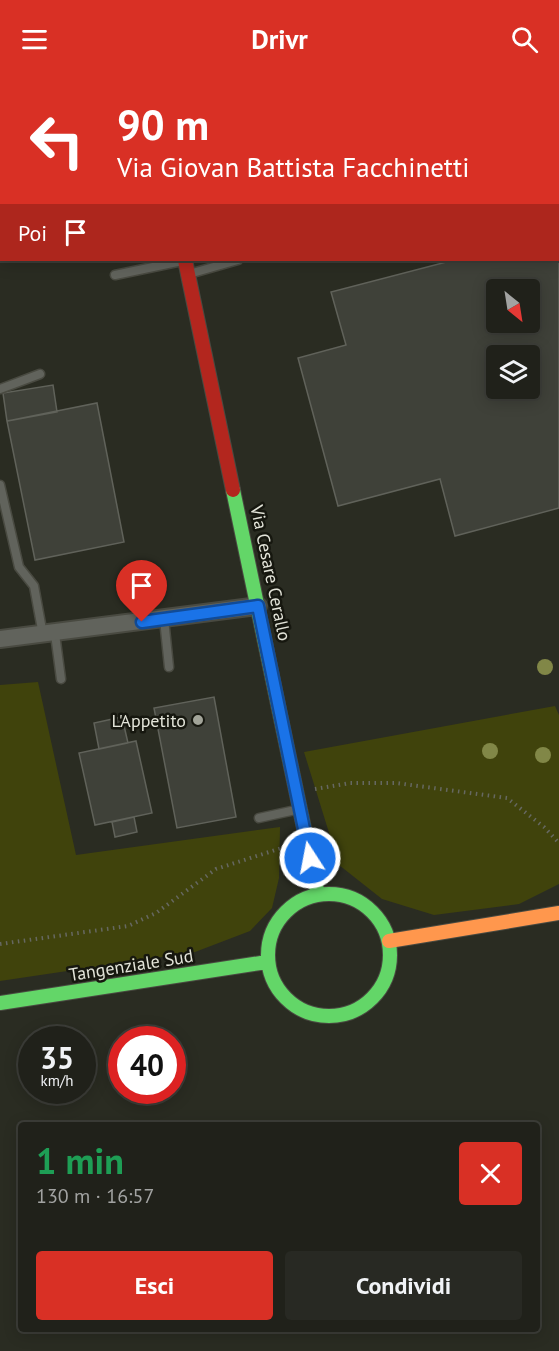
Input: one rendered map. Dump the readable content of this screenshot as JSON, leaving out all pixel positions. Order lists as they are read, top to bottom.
{
  "streets": {
    "main road": ["Via Cesare Cerallo", "Tangenziale Sud"]
  },
  "crossings": [
    ["Via Cesare Cerallo", "Tangenziale Sud"]
  ],
  "places": ["L'Appetito"],
  "north": "bottom right",
  "page": {
    "header": "Drivr",
    "turn": ["90 m", "Via Giovan Battista Facchinetti"],
    "then": "Poi",
    "speed": "35 km/h",
    "limit": "40",
    "heading": ["1 min", "130 m · 16:57"],
    "buttons": ["Esci", "Condividi"]
  }
}
